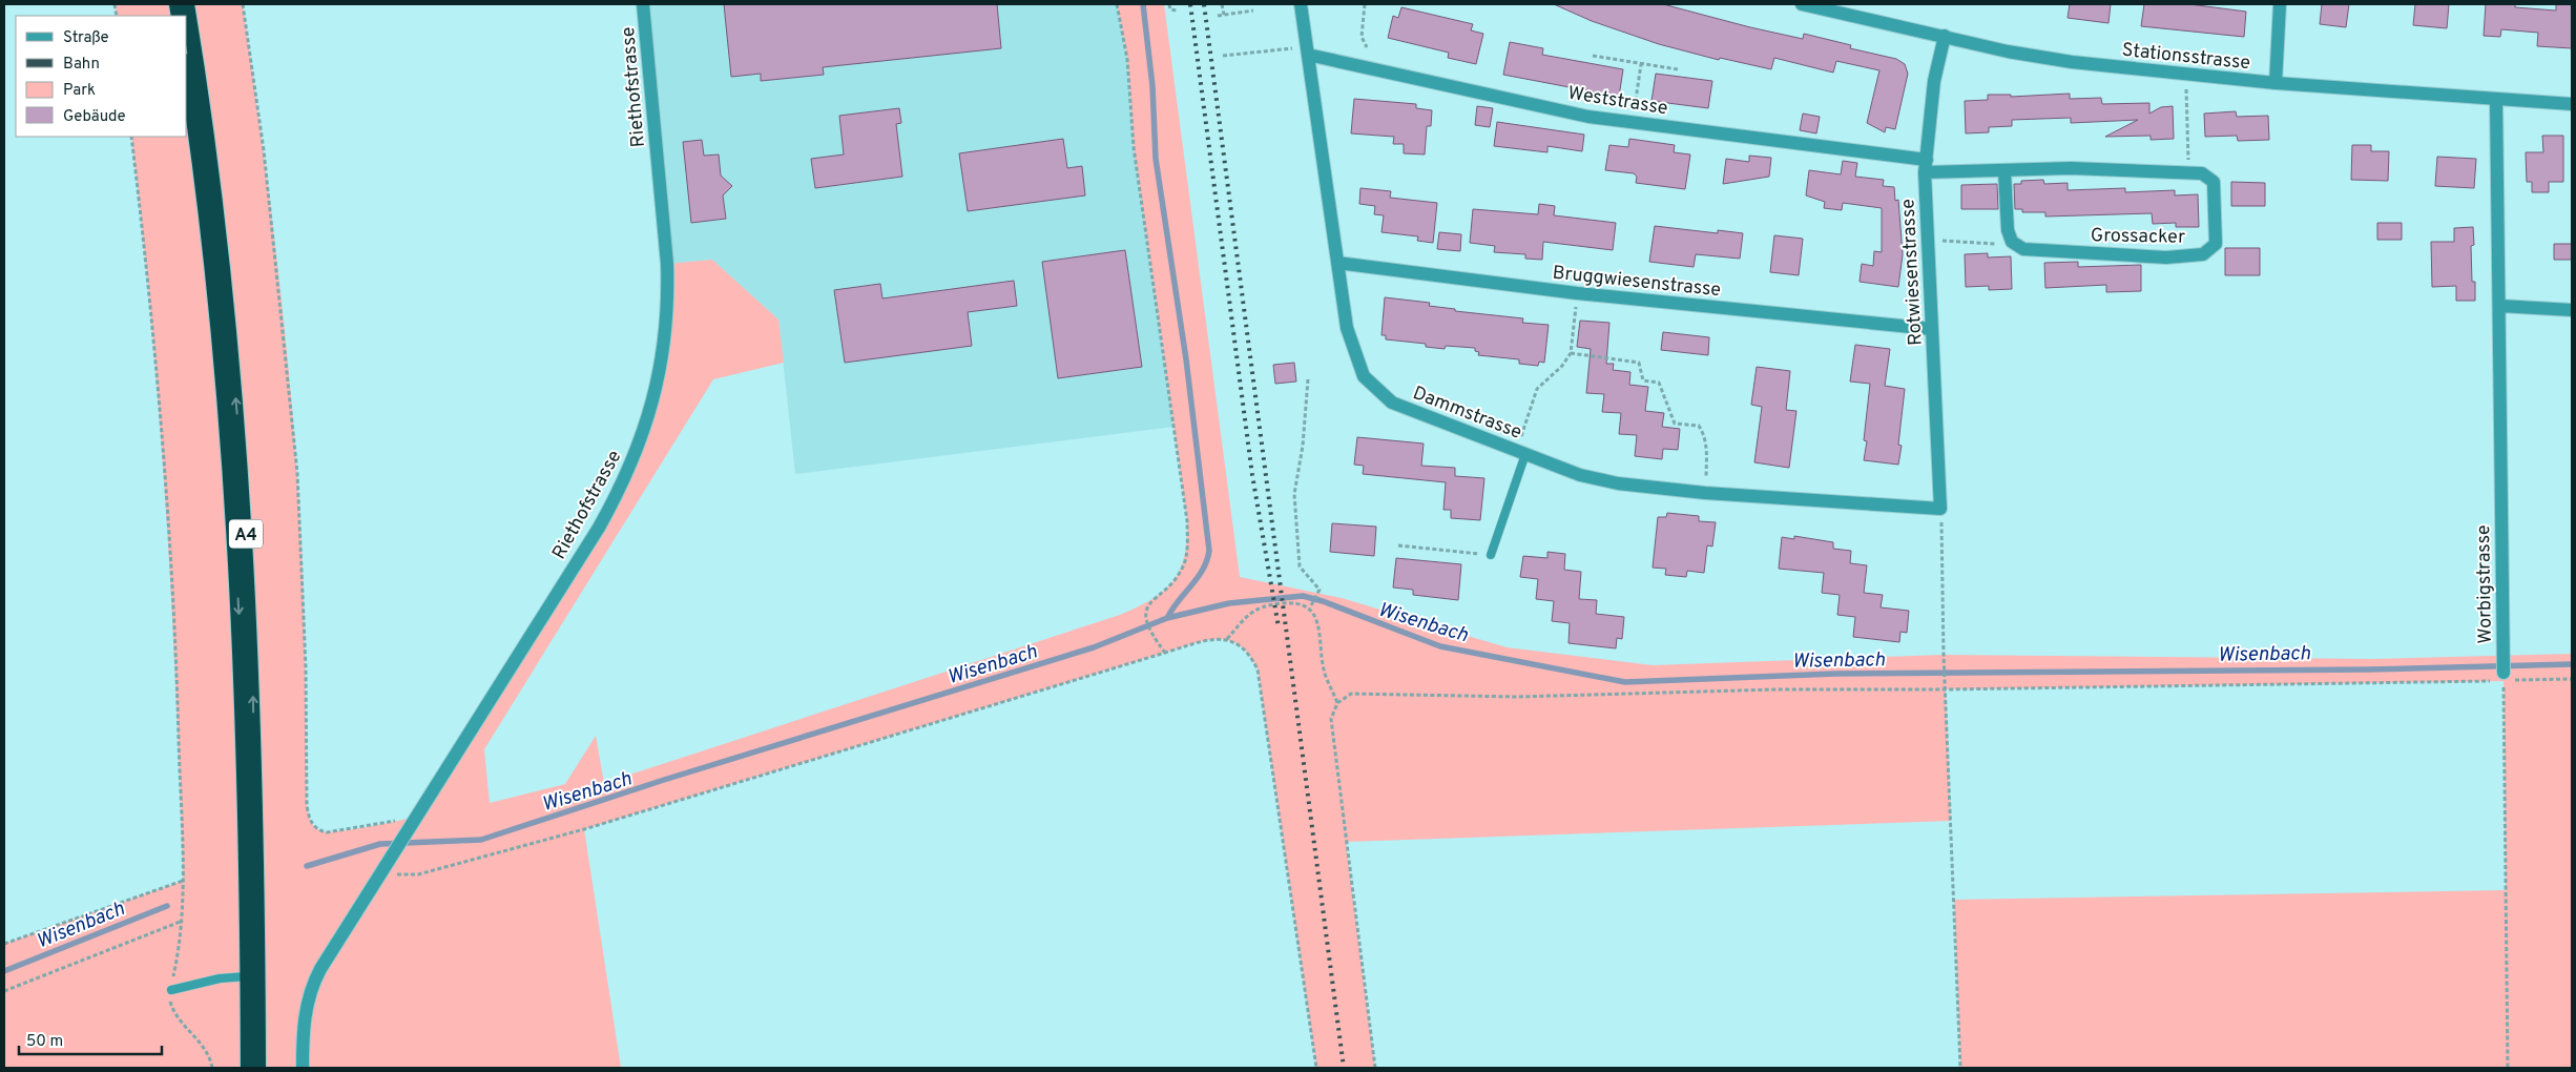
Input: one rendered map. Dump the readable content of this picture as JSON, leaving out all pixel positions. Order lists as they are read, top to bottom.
{
  "streets": {
    "highway": ["A4"],
    "street": [
      "Stationsstrasse",
      "Riethofstrasse",
      "Weststrasse",
      "Grossacker",
      "Rotwiesenstrasse",
      "Bruggwiesenstrasse",
      "Dammstrasse",
      "Worbigstrasse"
    ]
  },
  "crossings": [
    ["Stationsstrasse", "Rotwiesenstrasse"],
    ["Stationsstrasse", "Worbigstrasse"],
    ["Weststrasse", "Grossacker"],
    ["Weststrasse", "Rotwiesenstrasse"],
    ["Weststrasse", "Dammstrasse"],
    ["Grossacker", "Rotwiesenstrasse"],
    ["Rotwiesenstrasse", "Bruggwiesenstrasse"],
    ["Rotwiesenstrasse", "Dammstrasse"],
    ["Bruggwiesenstrasse", "Dammstrasse"]
  ],
  "water": ["Wisenbach"],
  "legend": [
    "Straße",
    "Bahn",
    "Park",
    "Gebäude"
  ],
  "scale_bar": "50 m"
}
